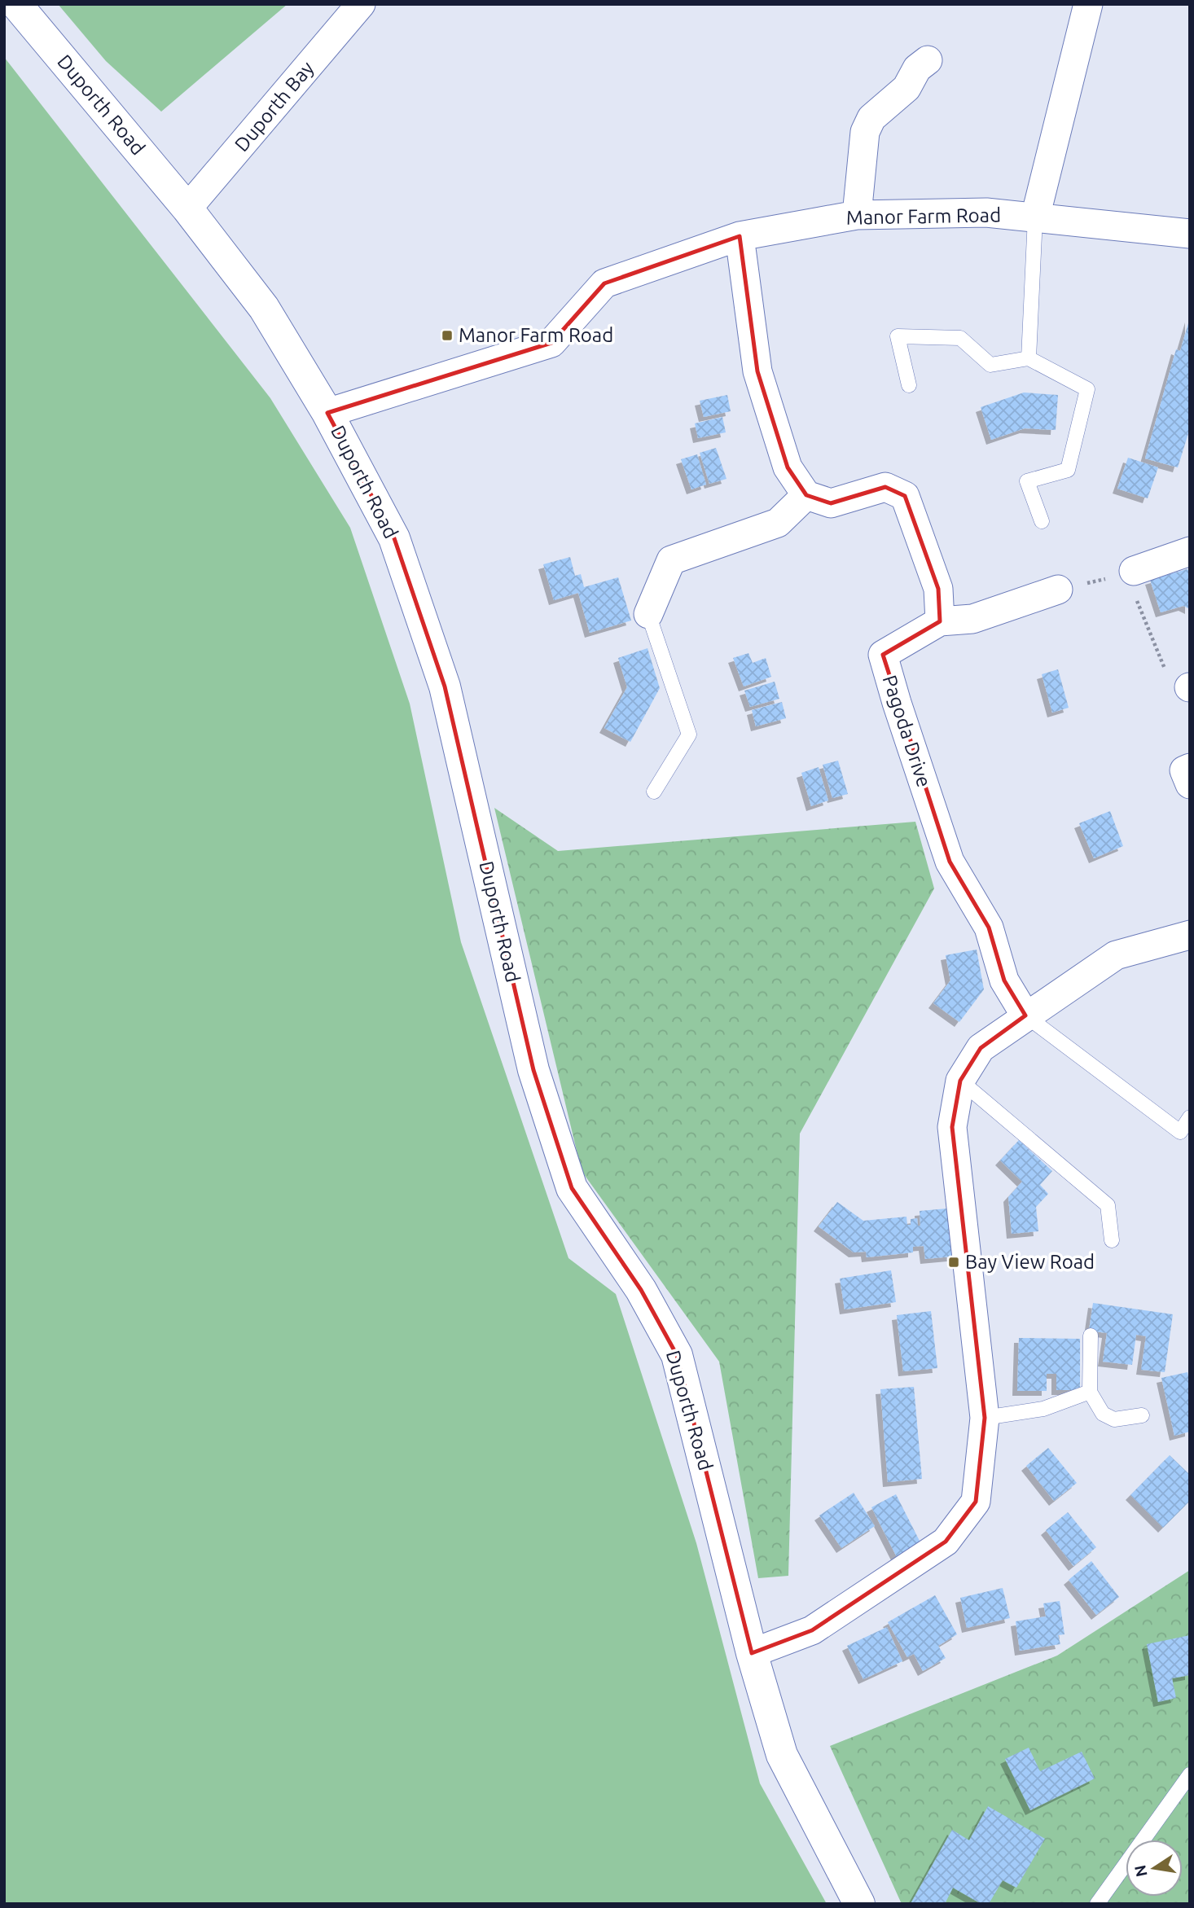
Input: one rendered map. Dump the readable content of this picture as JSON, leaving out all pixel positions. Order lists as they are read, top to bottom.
{
  "streets": {
    "street": [
      "Duporth Road",
      "Duporth Bay",
      "Manor Farm Road",
      "Pagoda Drive"
    ]
  },
  "crossings": [
    ["Duporth Road", "Duporth Bay"],
    ["Duporth Road", "Manor Farm Road"]
  ],
  "places": {
    "transit": ["Manor Farm Road", "Bay View Road"]
  },
  "north": "left"
}
